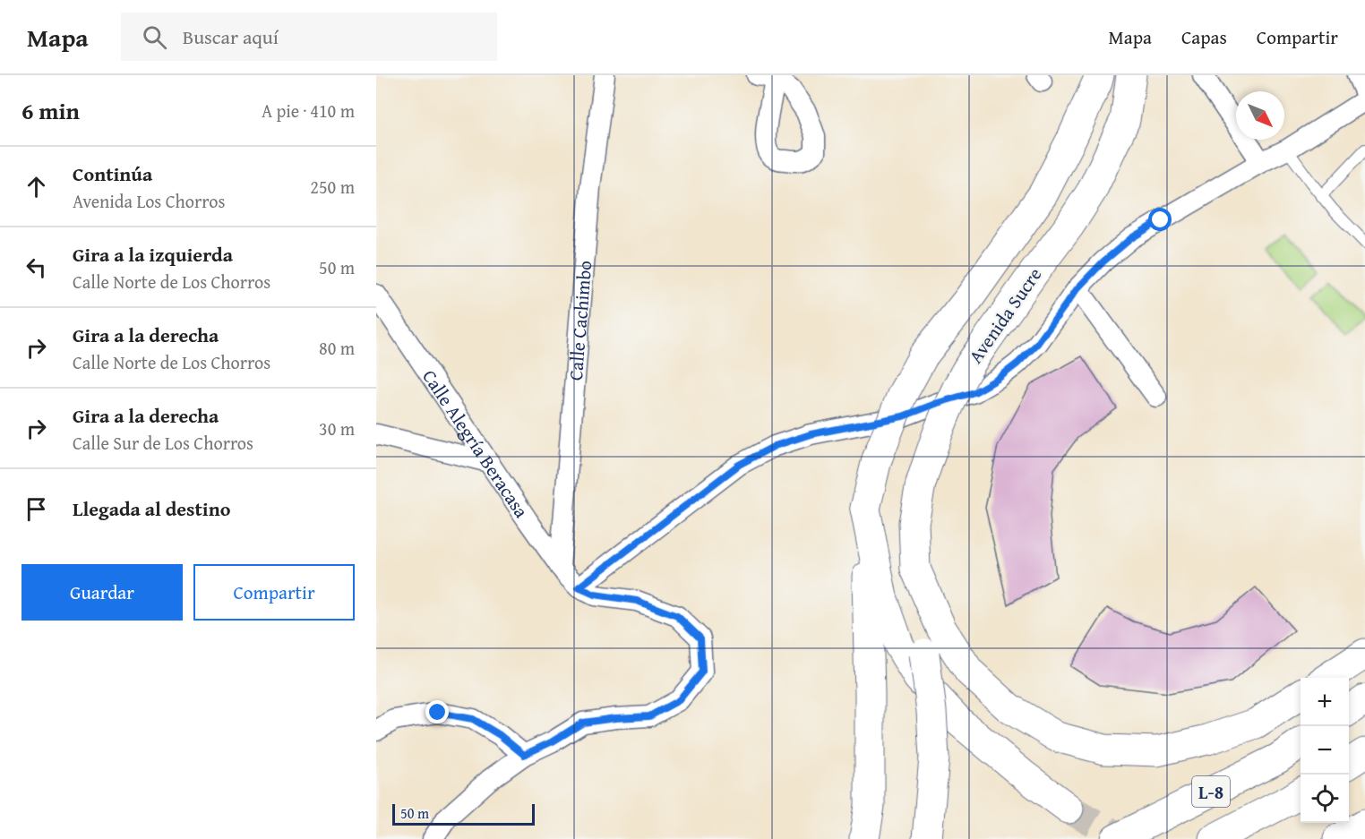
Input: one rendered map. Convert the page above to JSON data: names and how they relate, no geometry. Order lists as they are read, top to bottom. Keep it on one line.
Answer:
{"streets":{"main road":["Avenida Sucre","L-8"],"street":["Calle Cachimbo","Calle Alegría Beracasa"]},"crossings":[["Calle Cachimbo","Calle Alegría Beracasa"]],"scale_bar":"50 m","north":"bottom right","page":{"header":"Mapa","search":"Buscar aquí","nav":["Mapa","Capas","Compartir"],"heading":["6 min","A pie · 410 m"],"list":[["Continúa","Avenida Los Chorros","250 m"],["Gira a la izquierda","Calle Norte de Los Chorros","50 m"],["Gira a la derecha","Calle Norte de Los Chorros","80 m"],["Gira a la derecha","Calle Sur de Los Chorros","30 m"],"Llegada al destino"],"buttons":["Guardar","Compartir"],"map_buttons":["+","−"],"scale":"50 m"}}
